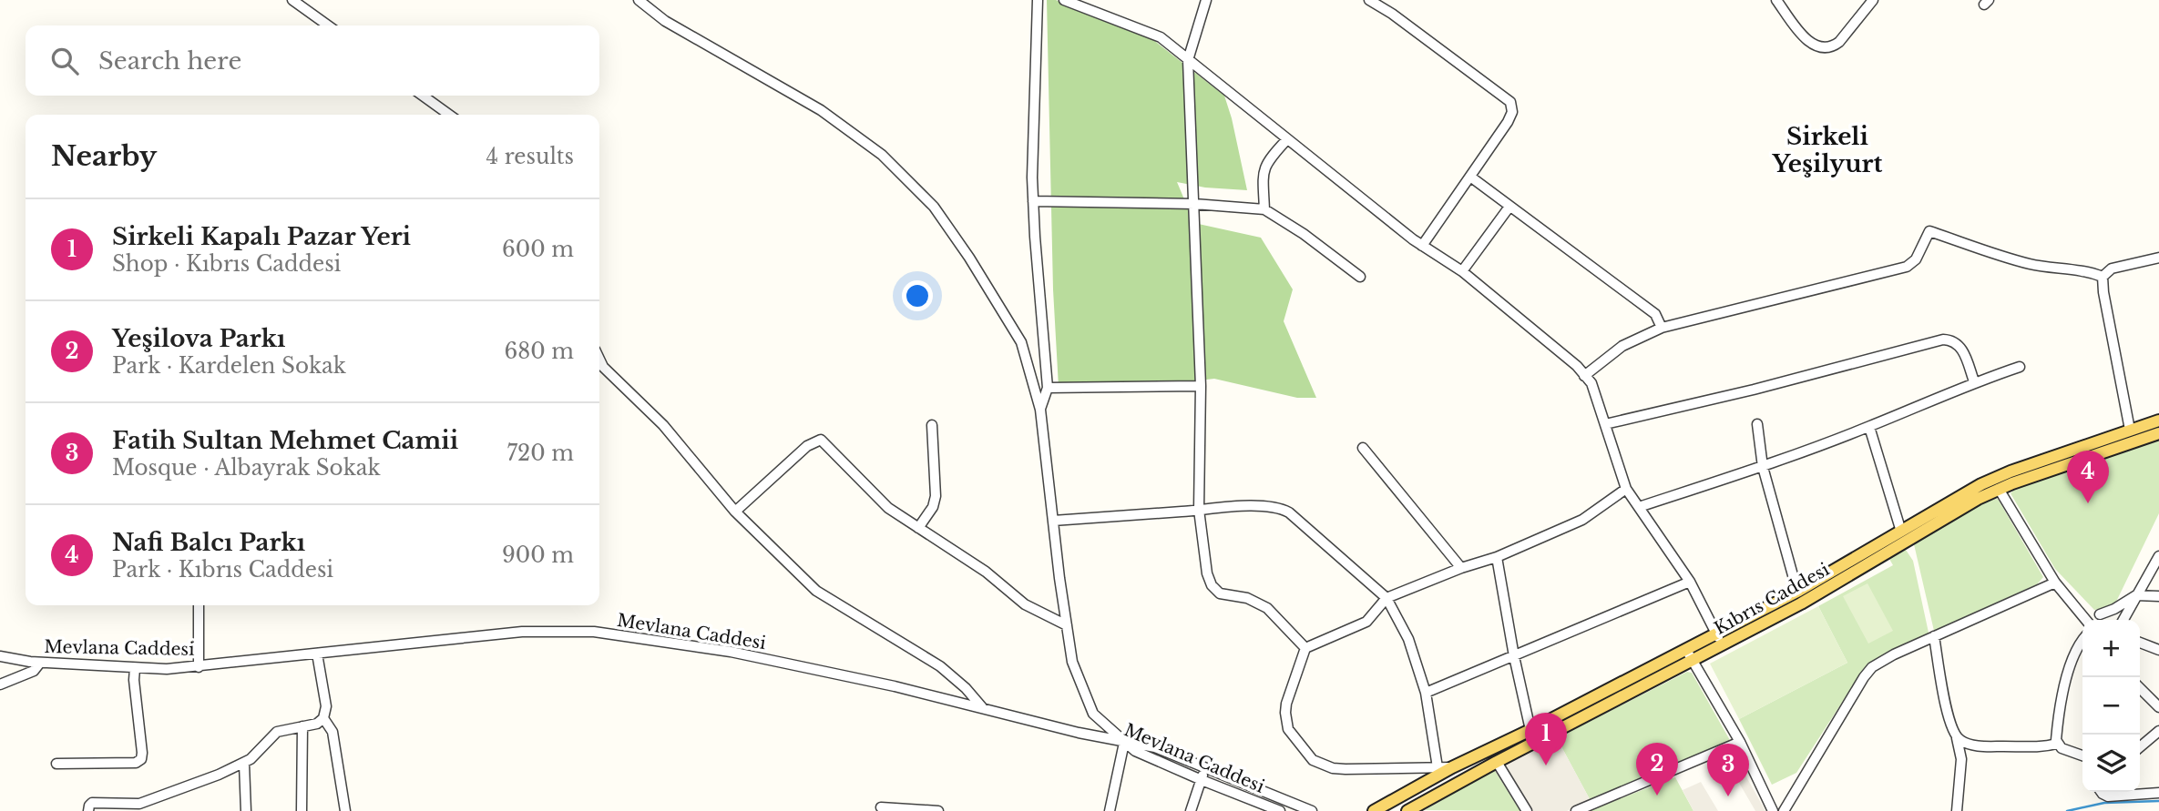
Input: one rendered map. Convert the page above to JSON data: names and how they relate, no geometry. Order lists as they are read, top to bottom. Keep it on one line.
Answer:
{"streets":{"main road":["Kıbrıs Caddesi"],"street":["Mevlana Caddesi"]},"districts":["Sirkeli Yeşilyurt"],"page":{"search":"Search here","heading":["Nearby","4 results"],"list":[{"mark":"1","name":"Sirkeli Kapalı Pazar Yeri","note":"Shop · Kıbrıs Caddesi","value":"600 m"},{"mark":"2","name":"Yeşilova Parkı","note":"Park · Kardelen Sokak","value":"680 m"},{"mark":"3","name":"Fatih Sultan Mehmet Camii","note":"Mosque · Albayrak Sokak","value":"720 m"},{"mark":"4","name":"Nafi Balcı Parkı","note":"Park · Kıbrıs Caddesi","value":"900 m"}],"pins":["4","1","2","3"],"map_buttons":["+","−"]}}
